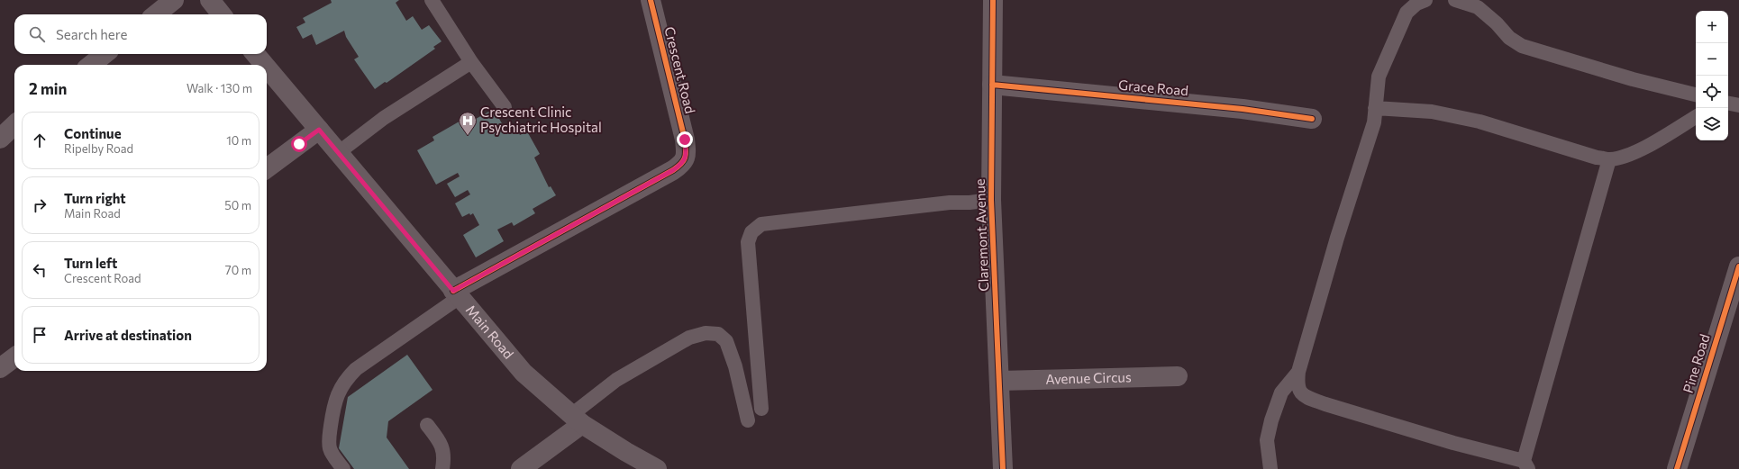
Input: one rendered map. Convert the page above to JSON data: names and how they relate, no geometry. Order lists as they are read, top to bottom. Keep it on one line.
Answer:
{"streets":{"street":["Crescent Road","Grace Road","Claremont Avenue","Main Road","Pine Road","Avenue Circus"]},"crossings":[["Crescent Road","Main Road"],["Grace Road","Claremont Avenue"],["Claremont Avenue","Avenue Circus"]],"places":{"hospital":["Crescent Clinic Psychiatric Hospital"]},"page":{"map_buttons":["+","−"],"search":"Search here","heading":["2 min","Walk · 130 m"],"list":[["Continue","Ripelby Road","10 m"],["Turn right","Main Road","50 m"],["Turn left","Crescent Road","70 m"],"Arrive at destination"]}}
